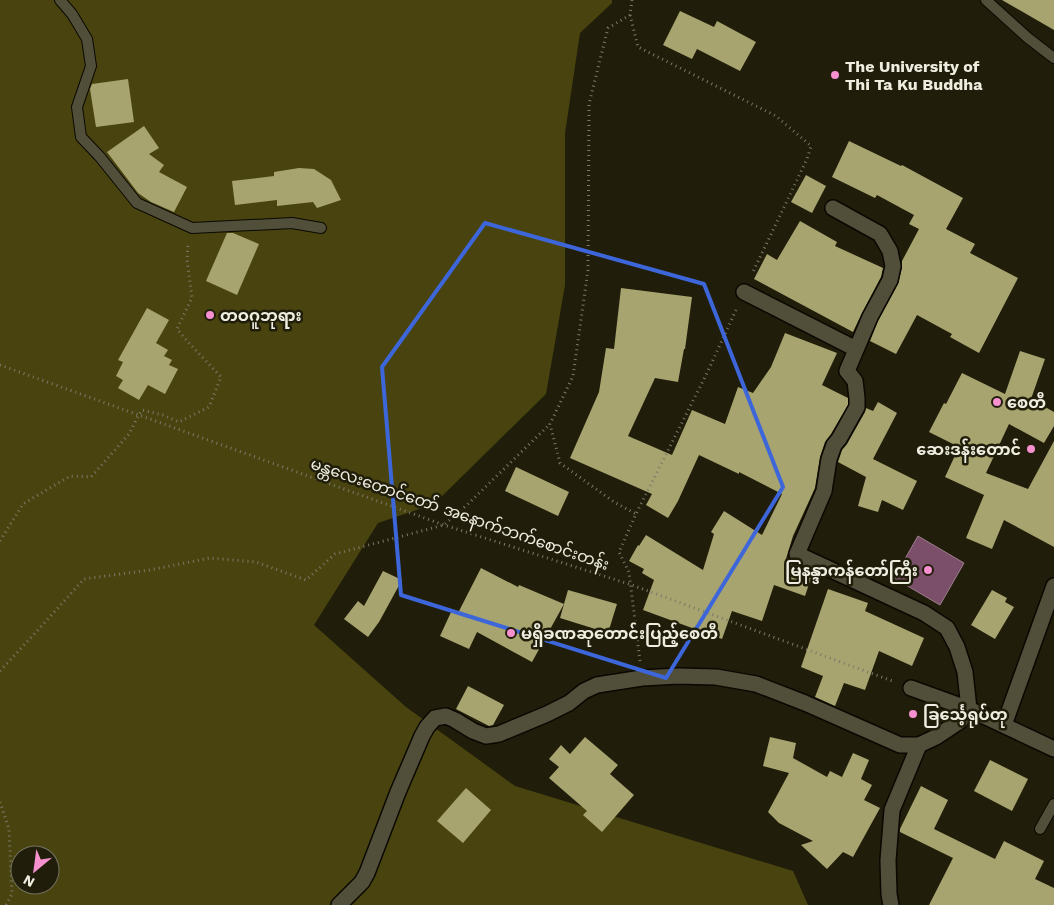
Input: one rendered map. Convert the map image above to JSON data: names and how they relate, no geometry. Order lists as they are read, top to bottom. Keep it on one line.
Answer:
{"streets":{"path":["မန္တလေးတောင်တော် အနောက်ဘက်စောင်းတန်း"]},"places":["The University of Thi Ta Ku Buddha","တဝဂူဘုရား","စေတီ","ဆေးဒန်းတောင်","မြနန္ဒာကန်တော်ကြီး","မရှိခဏဆုတောင်းပြည့်စေတီ","ခြင်္သေ့ရုပ်တု"],"north":"bottom left"}
